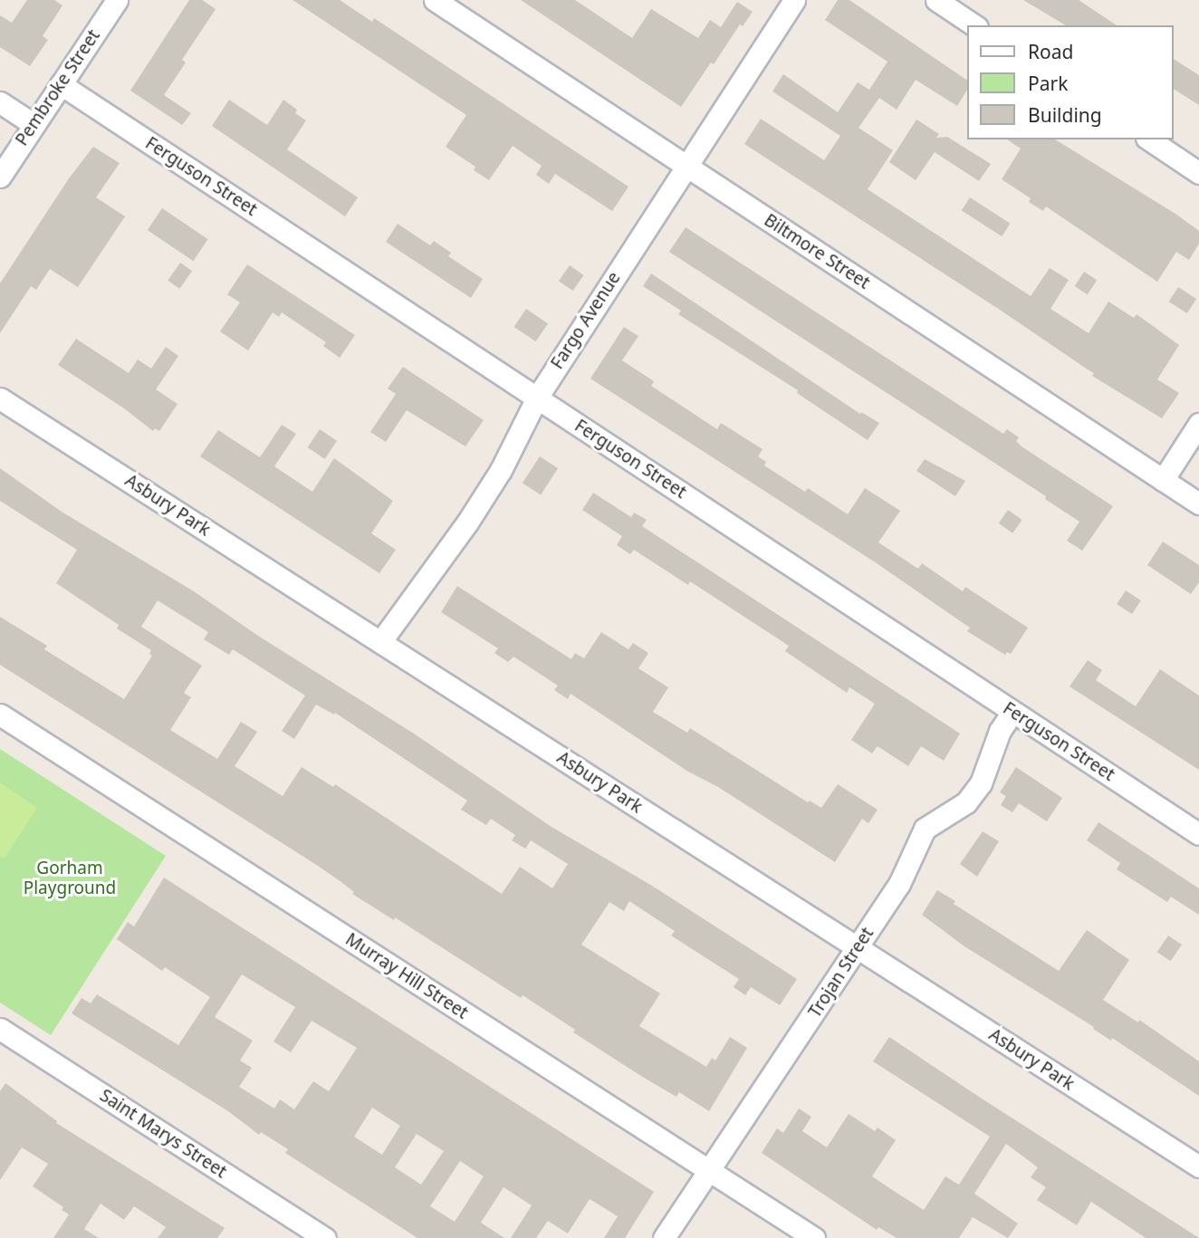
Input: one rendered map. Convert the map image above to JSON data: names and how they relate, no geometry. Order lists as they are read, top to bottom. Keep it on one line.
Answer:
{"streets":{"street":["Pembroke Street","Ferguson Street","Biltmore Street","Fargo Avenue","Asbury Park","Trojan Street","Murray Hill Street","Saint Marys Street"]},"crossings":[["Pembroke Street","Ferguson Street"],["Ferguson Street","Fargo Avenue"],["Ferguson Street","Trojan Street"],["Biltmore Street","Fargo Avenue"],["Fargo Avenue","Asbury Park"],["Asbury Park","Trojan Street"],["Trojan Street","Murray Hill Street"]],"parks":["Gorham Playground"],"legend":["Road","Park","Building"]}
